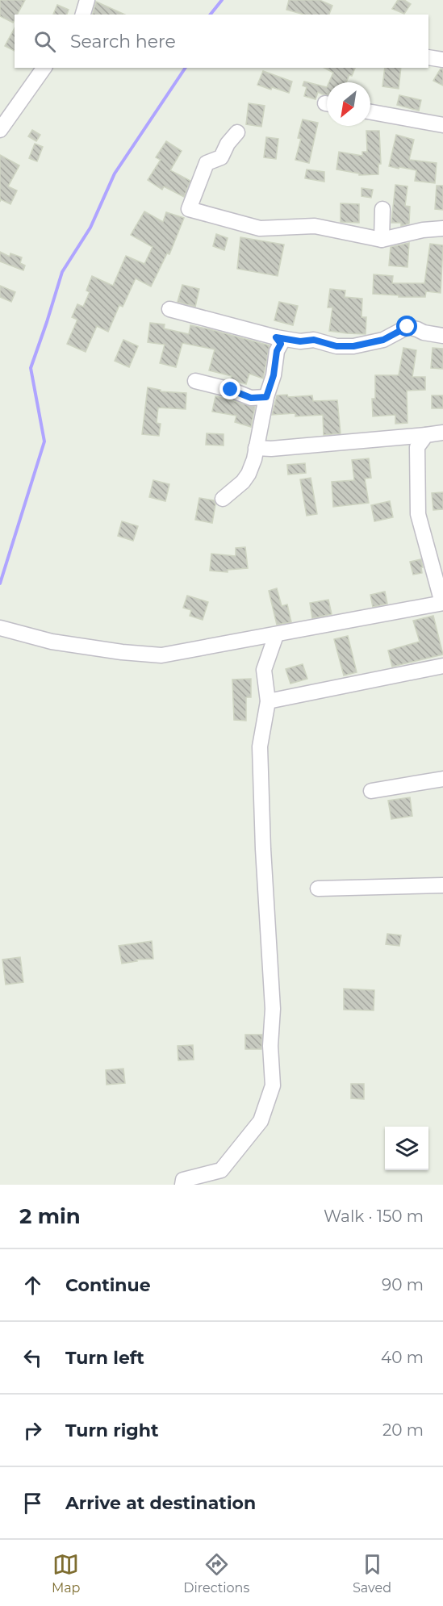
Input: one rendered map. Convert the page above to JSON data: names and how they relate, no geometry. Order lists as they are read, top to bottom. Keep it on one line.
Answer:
{"north":"bottom left","page":{"search":"Search here","heading":["2 min","Walk · 150 m"],"list":[["Continue","90 m"],["Turn left","40 m"],["Turn right","20 m"],"Arrive at destination"],"nav":["Map","Directions","Saved"]}}
